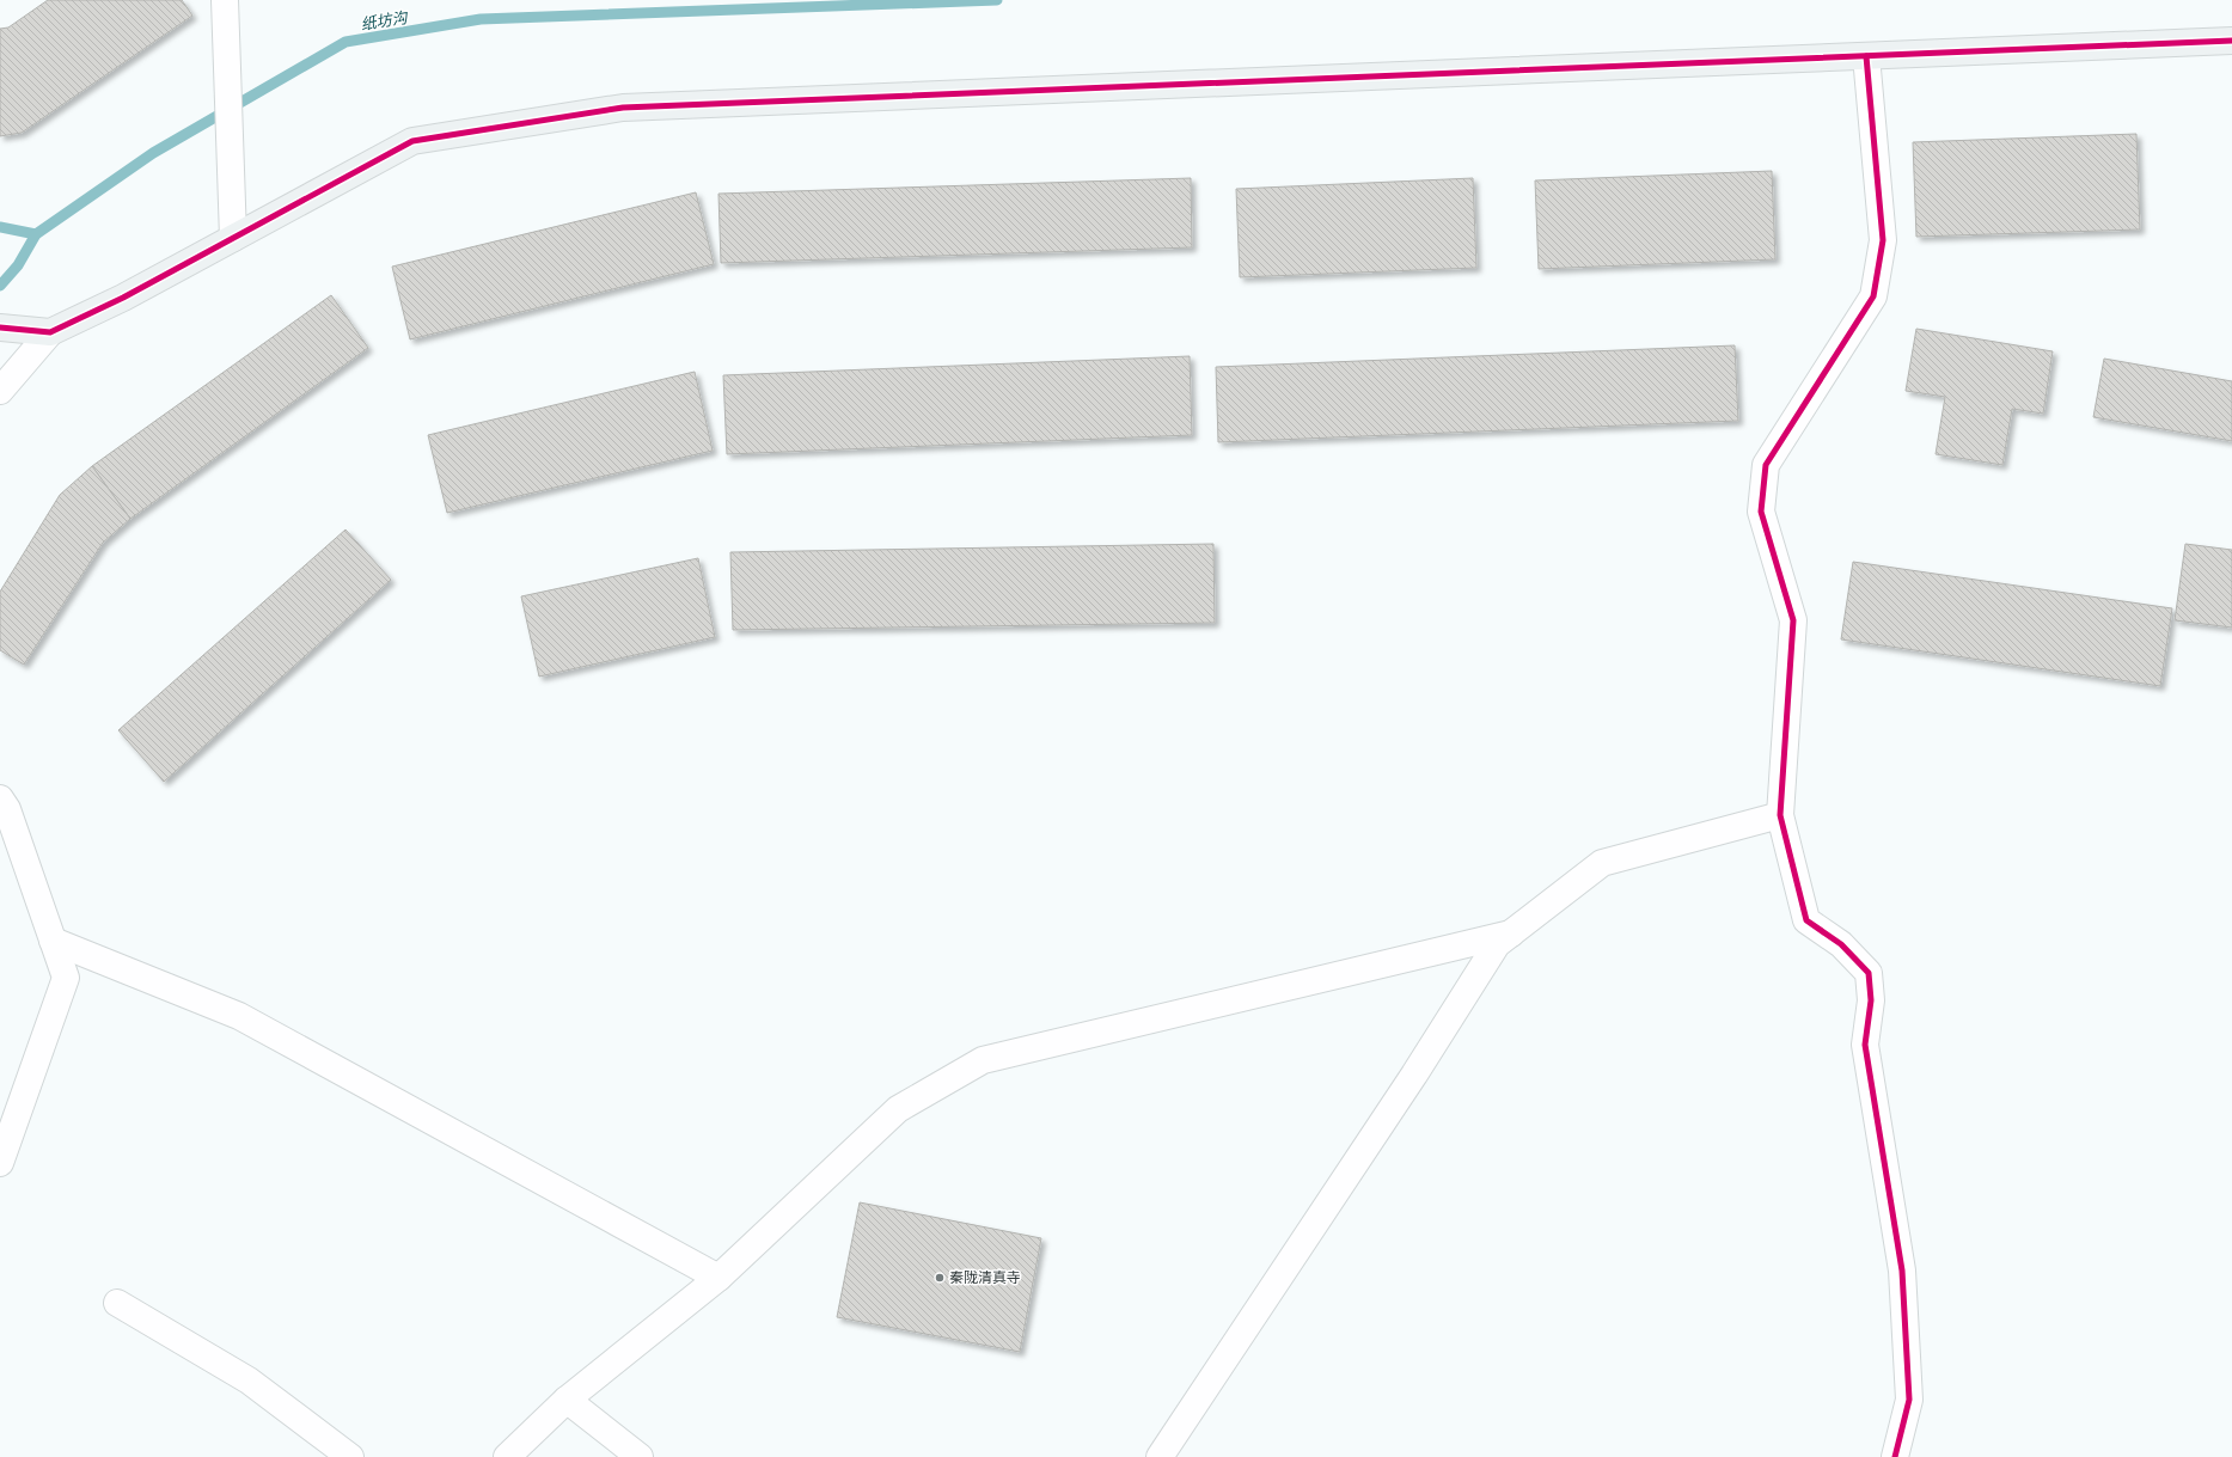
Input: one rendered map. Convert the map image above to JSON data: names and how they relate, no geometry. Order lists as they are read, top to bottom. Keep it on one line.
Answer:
{"water":["纸坊沟"],"places":["秦陇清真寺"]}
